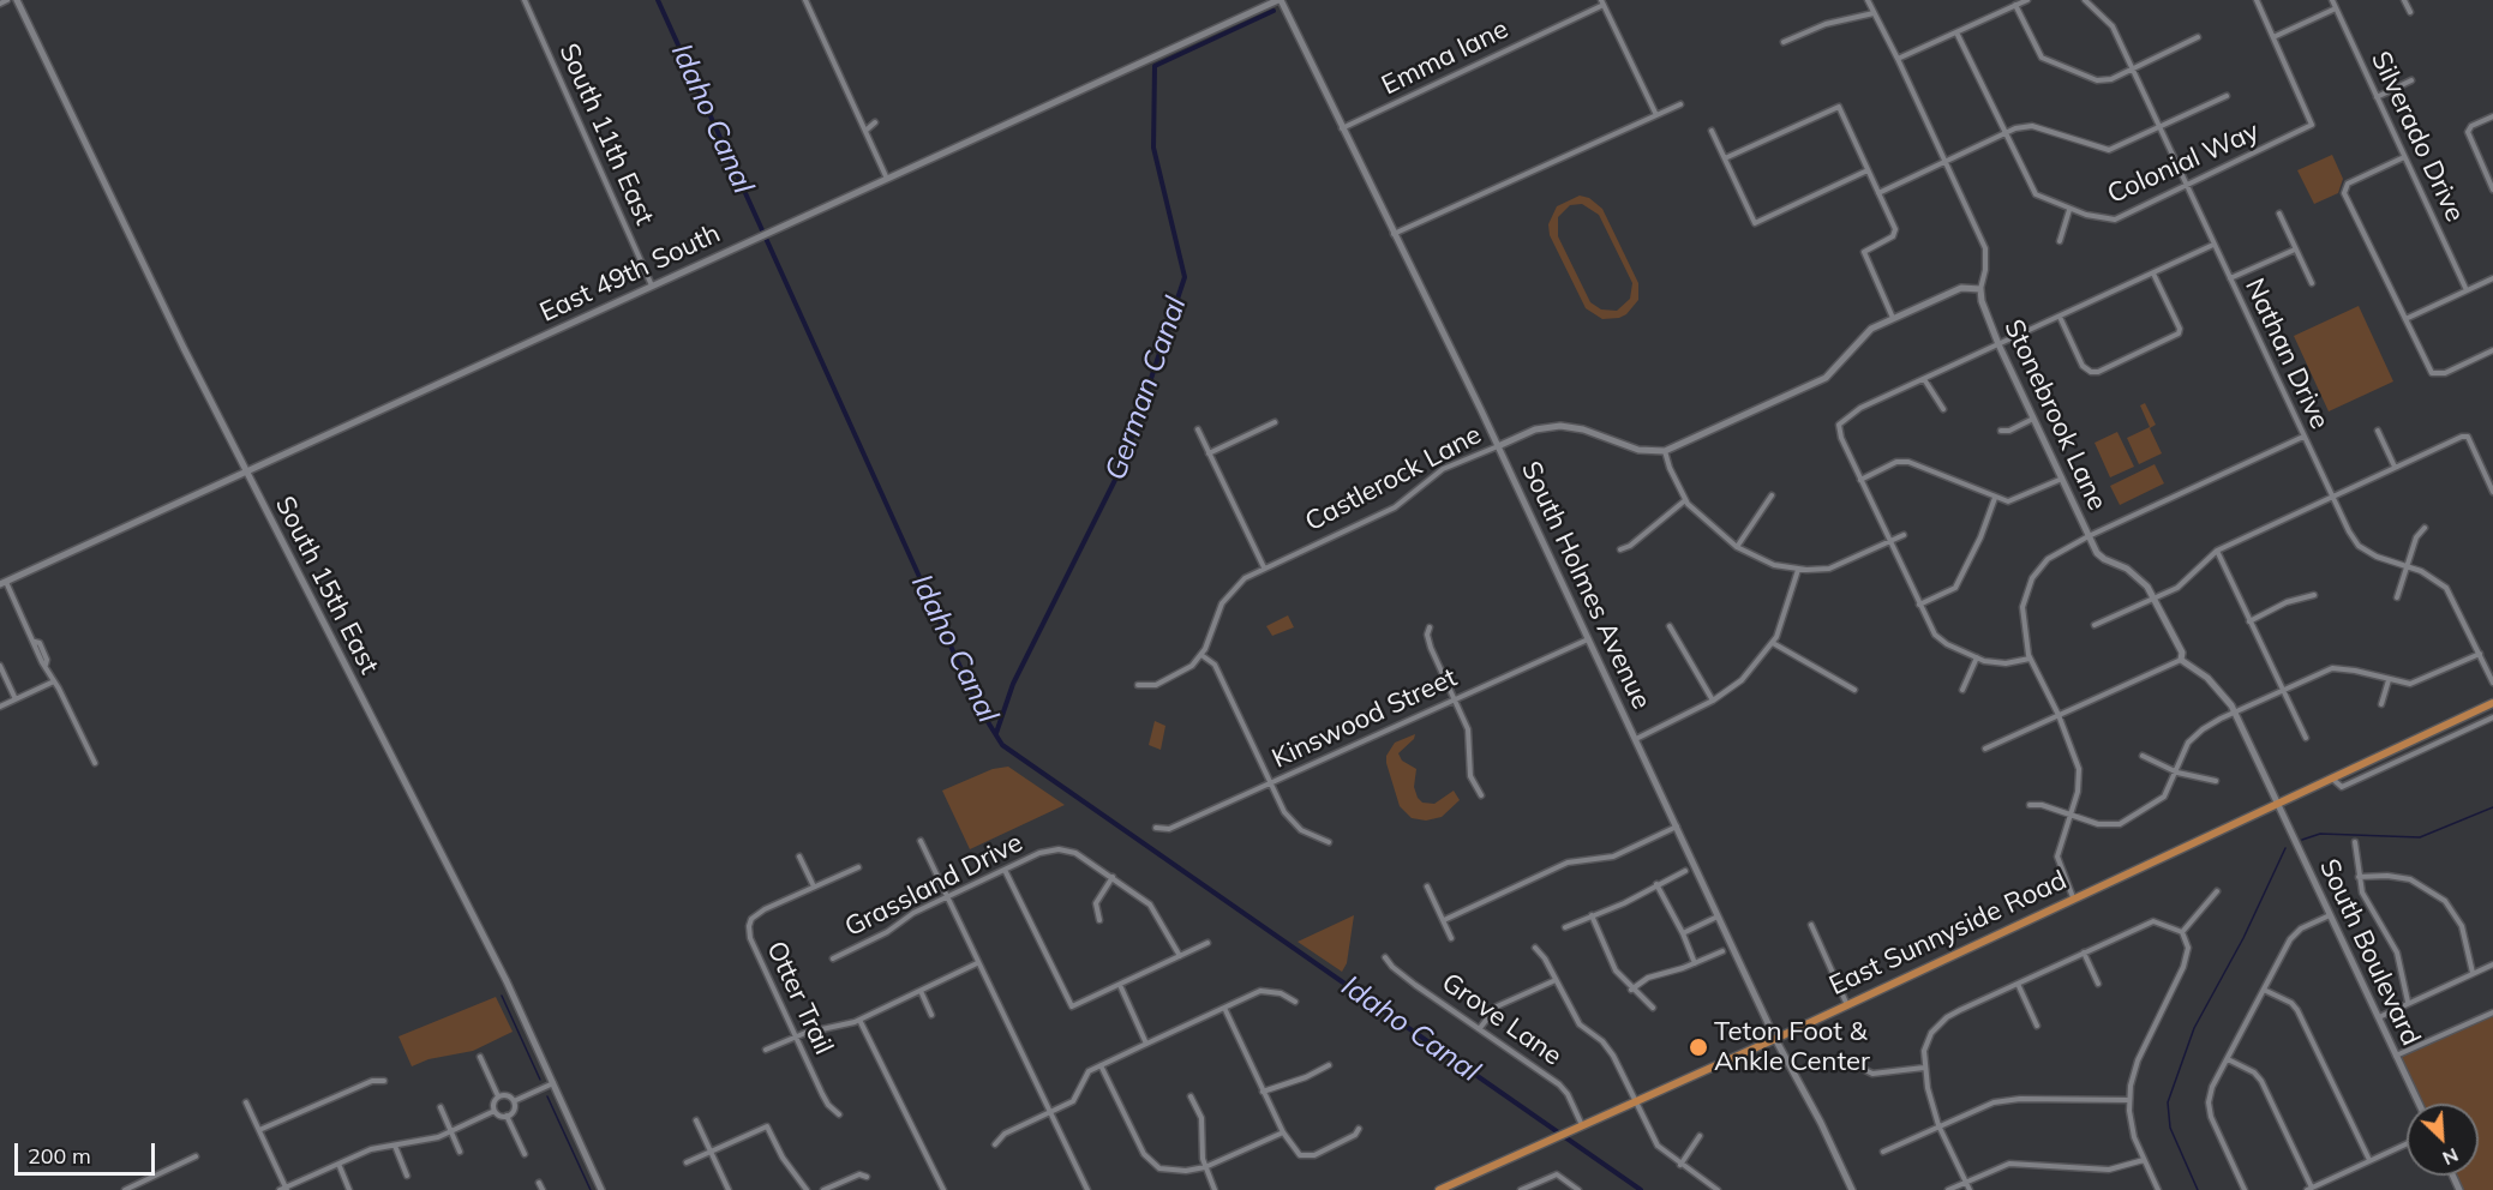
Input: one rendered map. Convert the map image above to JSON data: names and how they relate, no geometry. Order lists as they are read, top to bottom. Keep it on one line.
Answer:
{"streets":{"main road":["East Sunnyside Road"],"street":["Emma lane","South 11th East","Silverado Drive","Colonial Way","East 49th South","Nathan Drive","Stonebrook Lane","Castlerock Lane","South 15th East","South Holmes Avenue","Kinswood Street","Grassland Drive","South Boulevard","Otter Trail","Grove Lane"]},"crossings":[["Emma lane","South Holmes Avenue"],["South 11th East","East 49th South"],["Colonial Way","Nathan Drive"],["East 49th South","South 15th East"],["East 49th South","South Holmes Avenue"],["Castlerock Lane","South Holmes Avenue"],["South Holmes Avenue","Kinswood Street"],["South Holmes Avenue","East Sunnyside Road"],["East Sunnyside Road","South Boulevard"],["East Sunnyside Road","Grove Lane"]],"water":["Idaho Canal","German Canal"],"places":["Teton Foot & Ankle Center"],"scale_bar":"200 m","north":"bottom right"}
